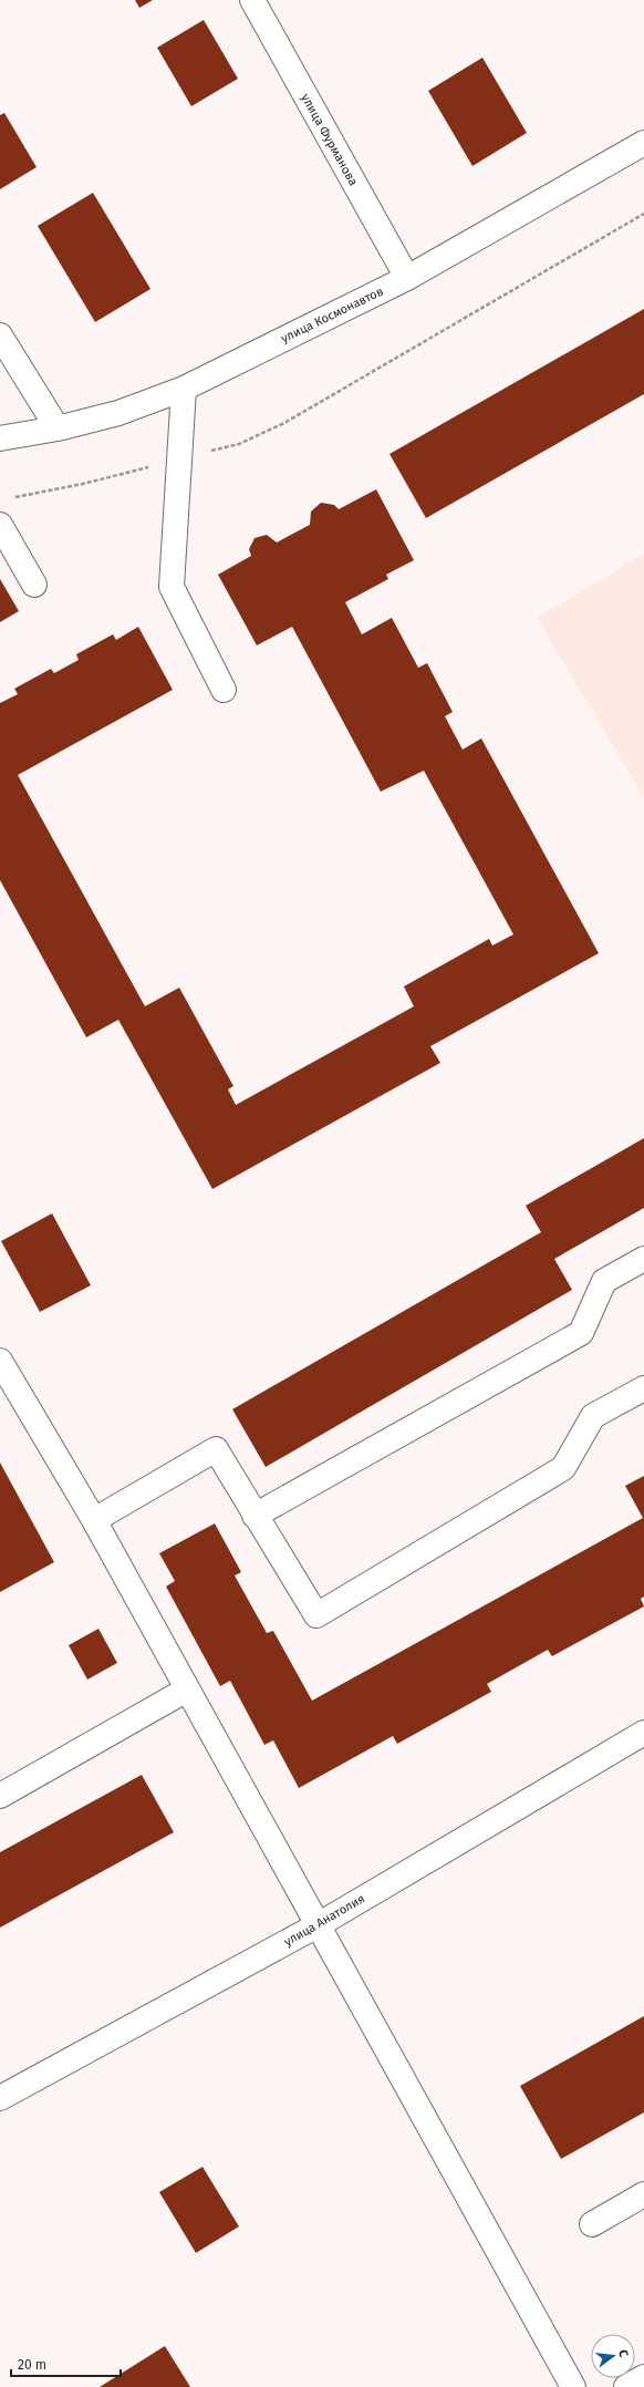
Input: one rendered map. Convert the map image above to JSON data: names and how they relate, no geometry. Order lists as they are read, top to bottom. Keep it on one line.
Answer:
{"streets":{"street":["улица Фурманова","улица Космонавтов","улица Анатолия"]},"crossings":[["улица Фурманова","улица Космонавтов"]],"scale_bar":"20 m","north":"right"}
